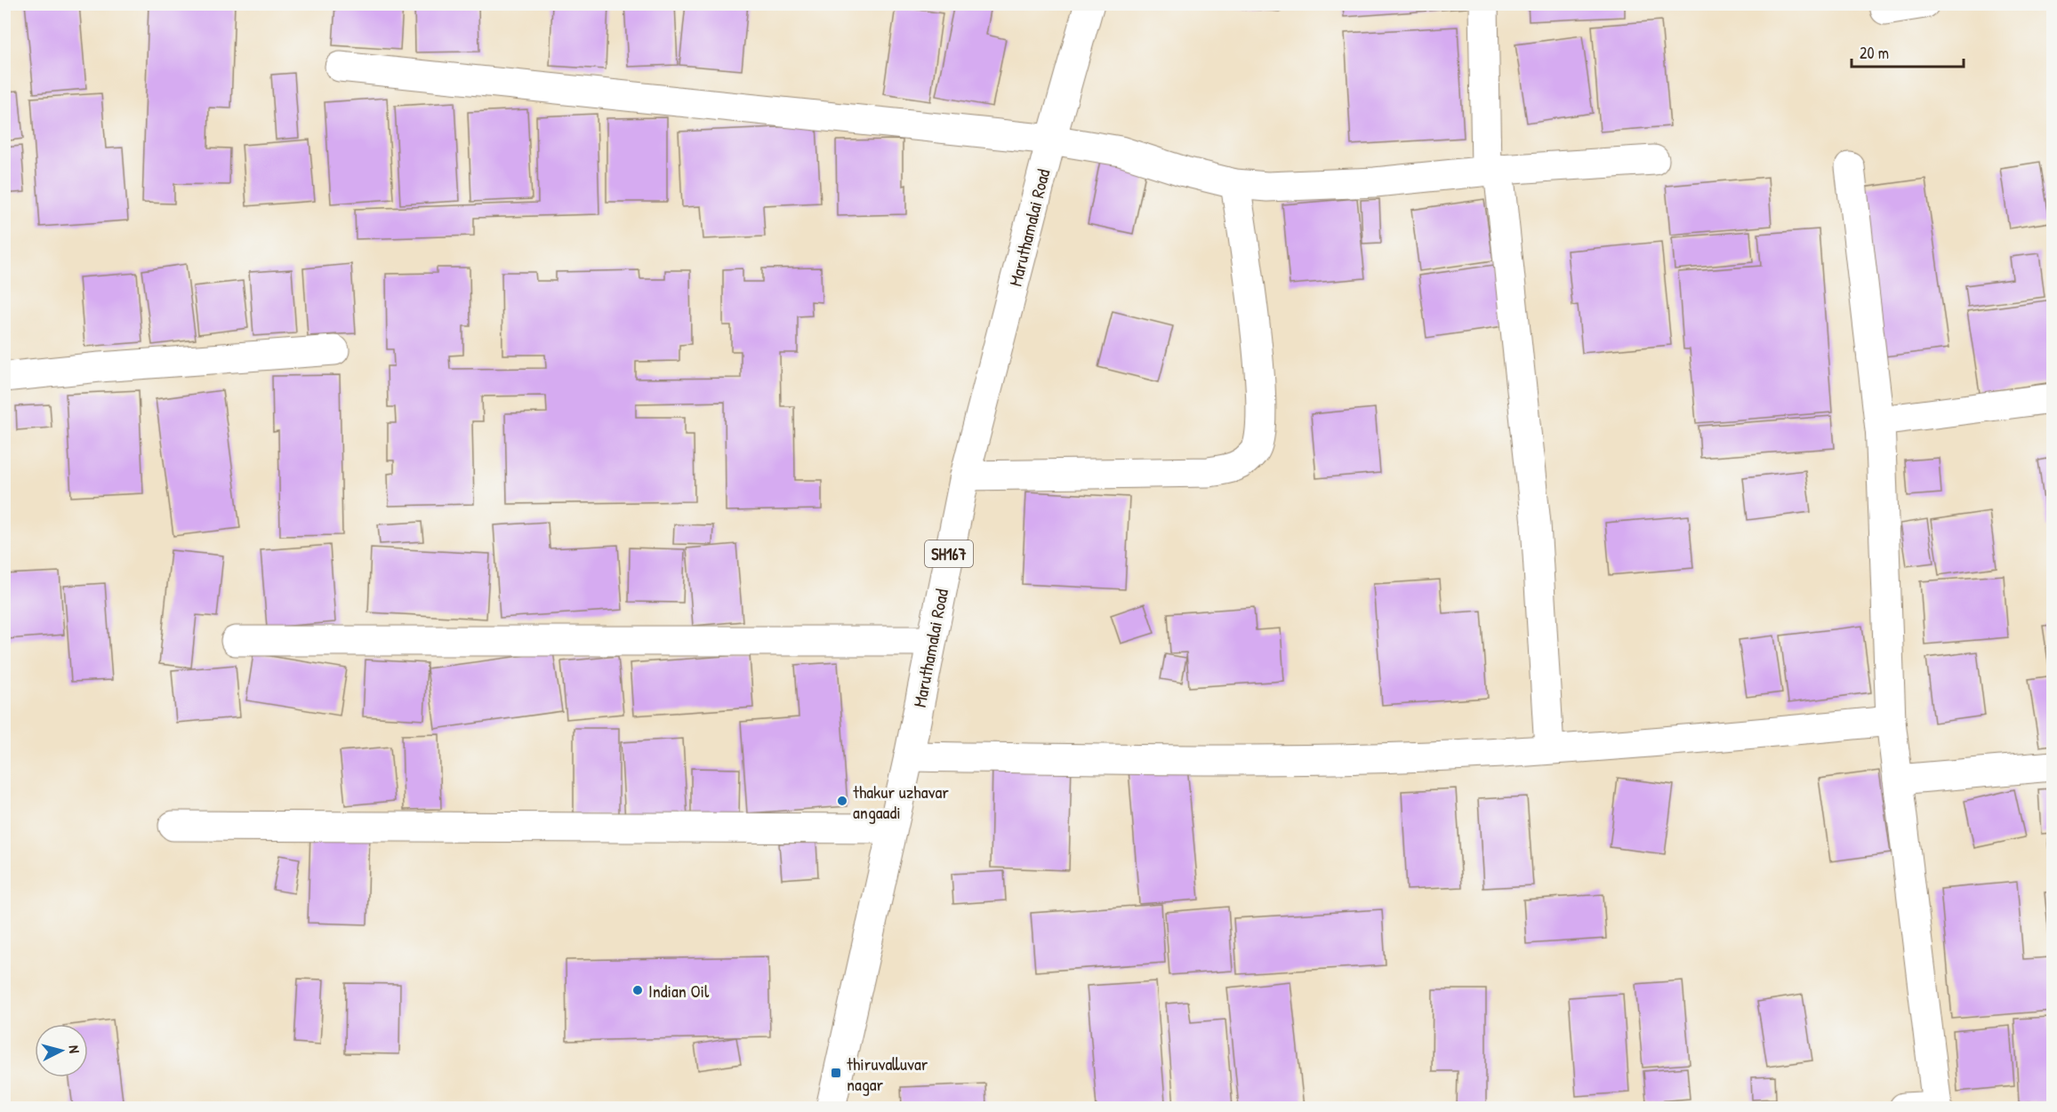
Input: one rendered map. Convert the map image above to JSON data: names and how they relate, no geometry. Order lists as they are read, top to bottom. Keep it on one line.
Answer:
{"streets":{"street":["Maruthamalai Road","SH167"]},"places":{"other":["thakur uzhavar angaadi","Indian Oil"],"transit":["thiruvalluvar nagar"]},"scale_bar":"20 m","north":"right"}
